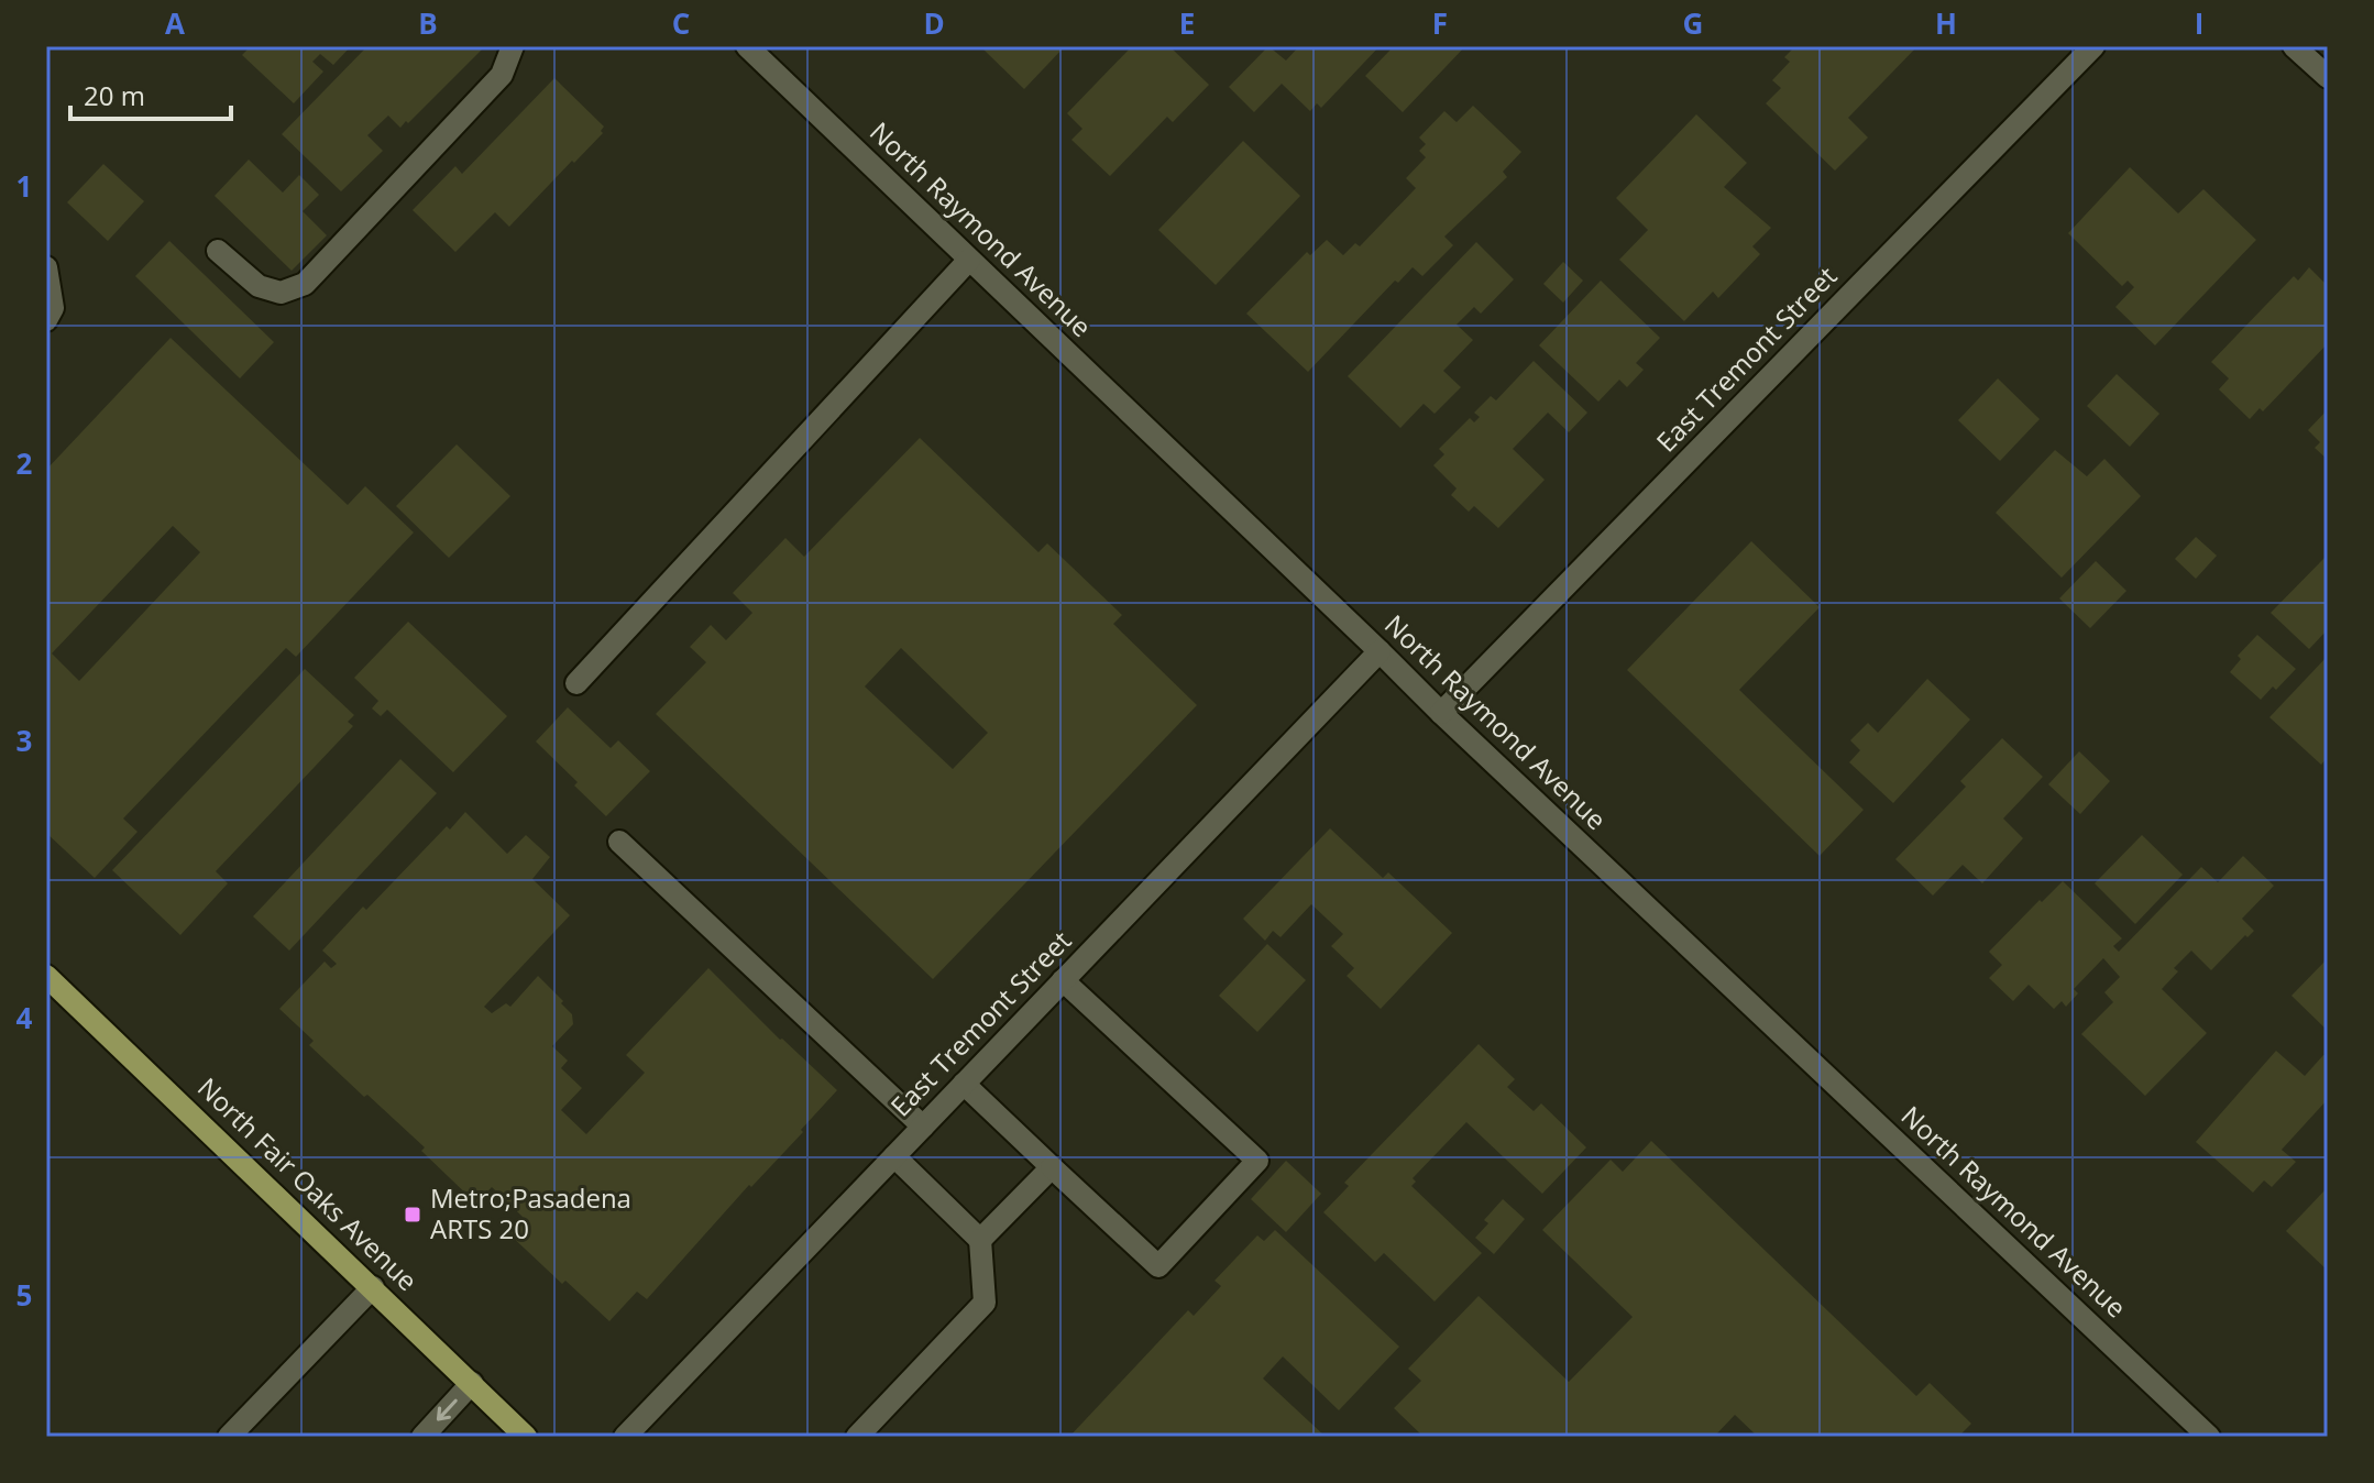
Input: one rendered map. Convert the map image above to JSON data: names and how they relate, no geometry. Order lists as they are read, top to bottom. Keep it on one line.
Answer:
{"streets":{"main road":["North Fair Oaks Avenue"],"street":["North Raymond Avenue","East Tremont Street"]},"crossings":[["North Raymond Avenue","East Tremont Street"]],"places":{"transit":["Metro;Pasadena ARTS 20"]},"scale_bar":"20 m","grid":{"columns":["A","B","C","D","E","F","G","H","I"],"rows":["1","2","3","4","5"]}}
